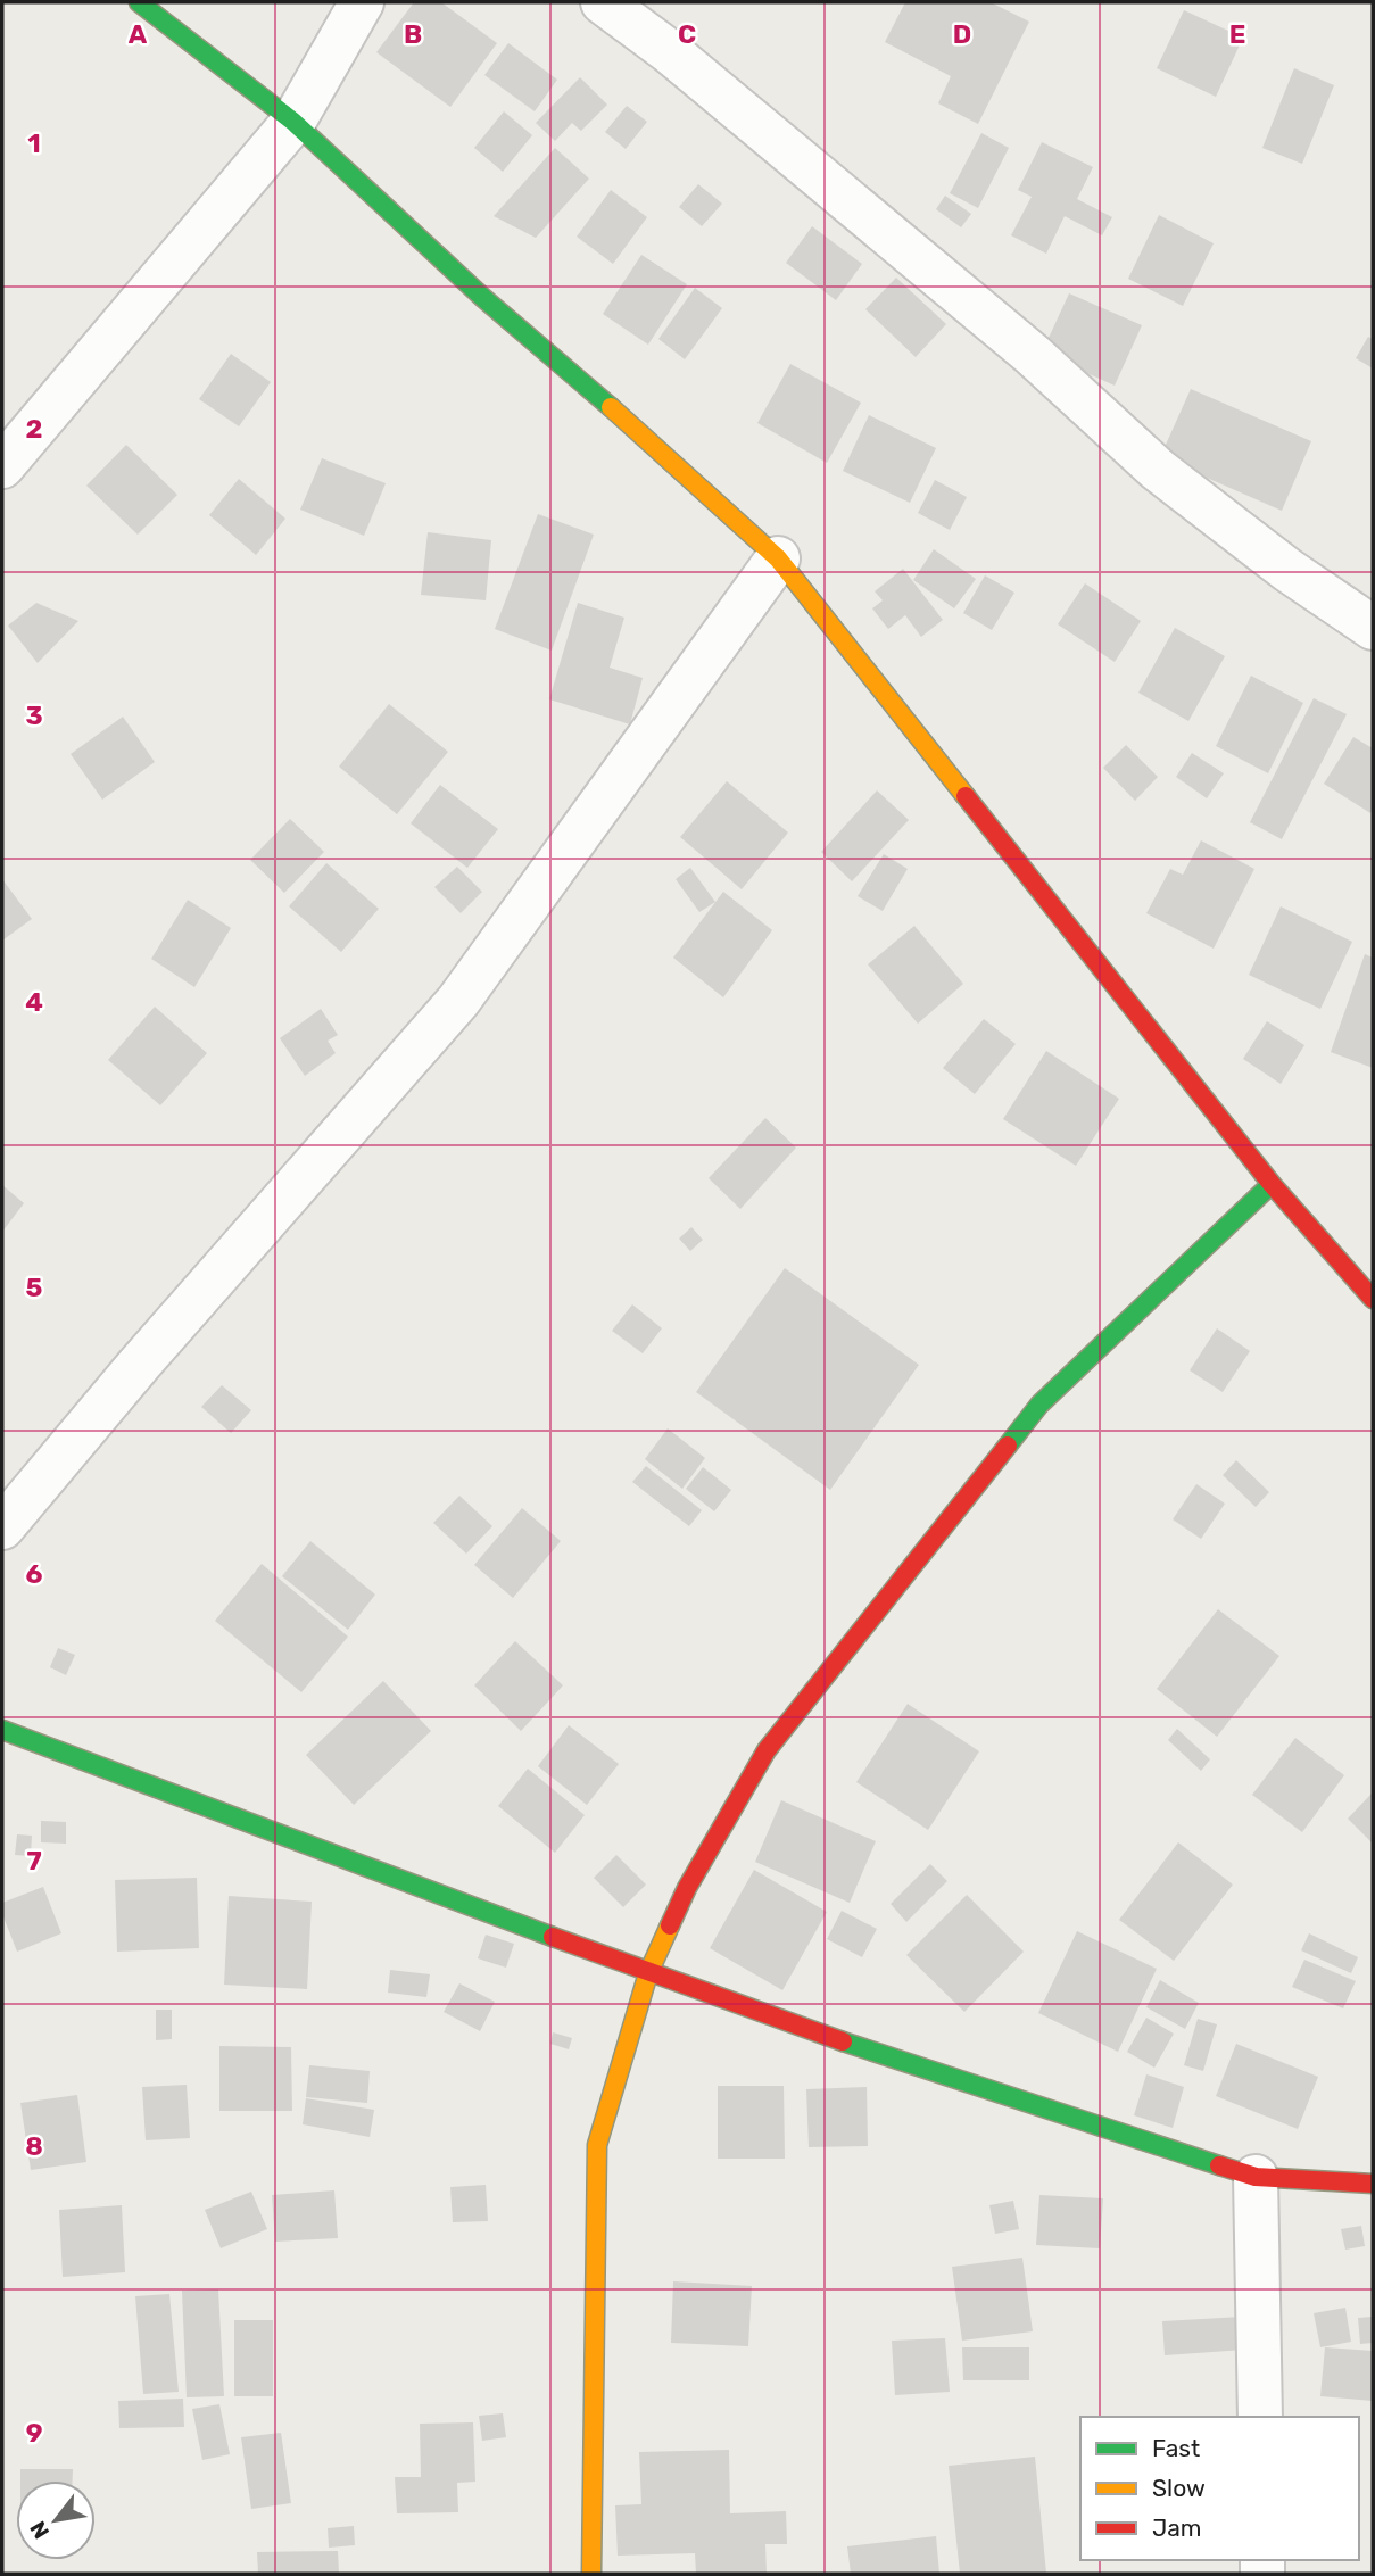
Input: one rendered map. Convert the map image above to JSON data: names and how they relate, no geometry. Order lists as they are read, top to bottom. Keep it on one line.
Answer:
{"legend":["Fast","Slow","Jam"],"north":"bottom left","grid":{"columns":["A","B","C","D","E"],"rows":["1","2","3","4","5","6","7","8","9"]}}
